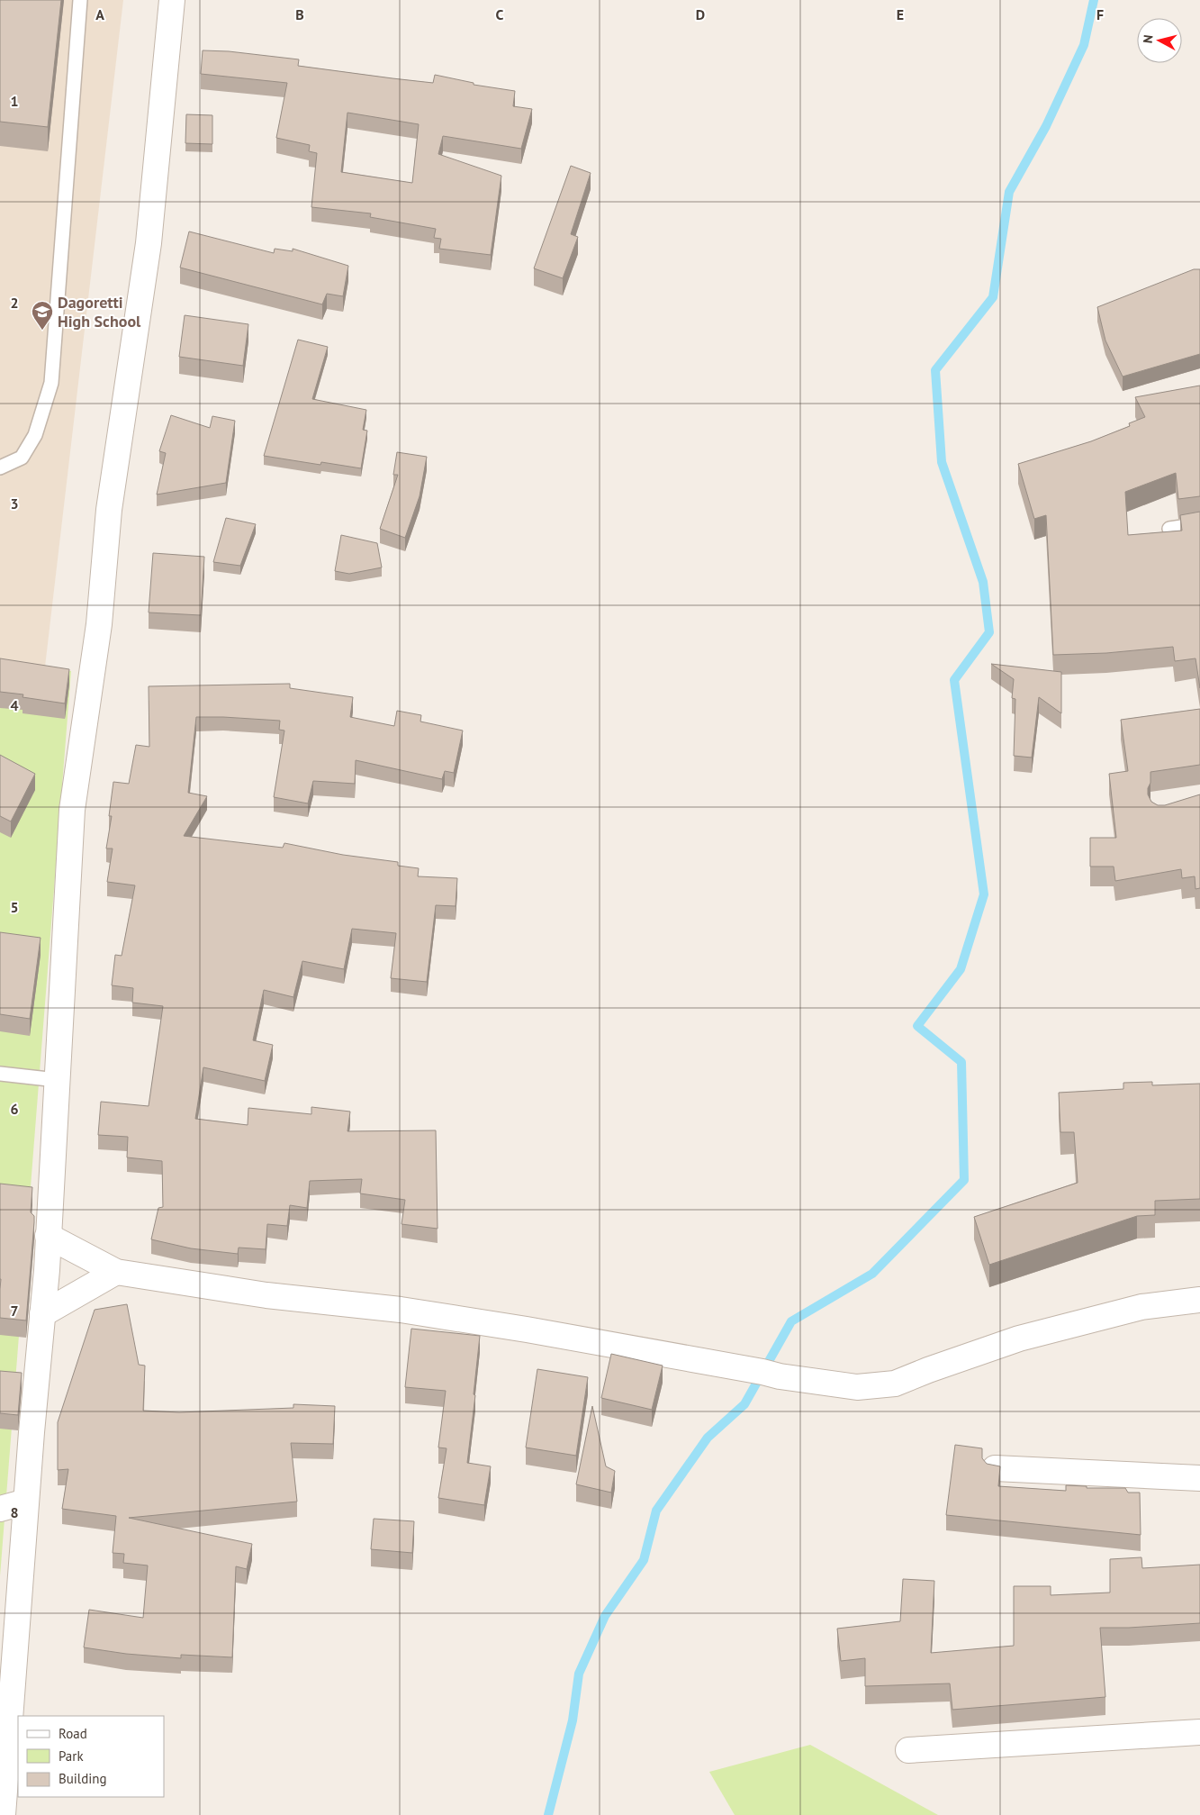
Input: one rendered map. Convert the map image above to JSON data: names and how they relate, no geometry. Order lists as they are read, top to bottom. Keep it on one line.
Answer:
{"places":{"school or university":["Dagoretti High School"]},"legend":["Road","Park","Building"],"north":"left","grid":{"columns":["A","B","C","D","E","F"],"rows":["1","2","3","4","5","6","7","8"]}}
